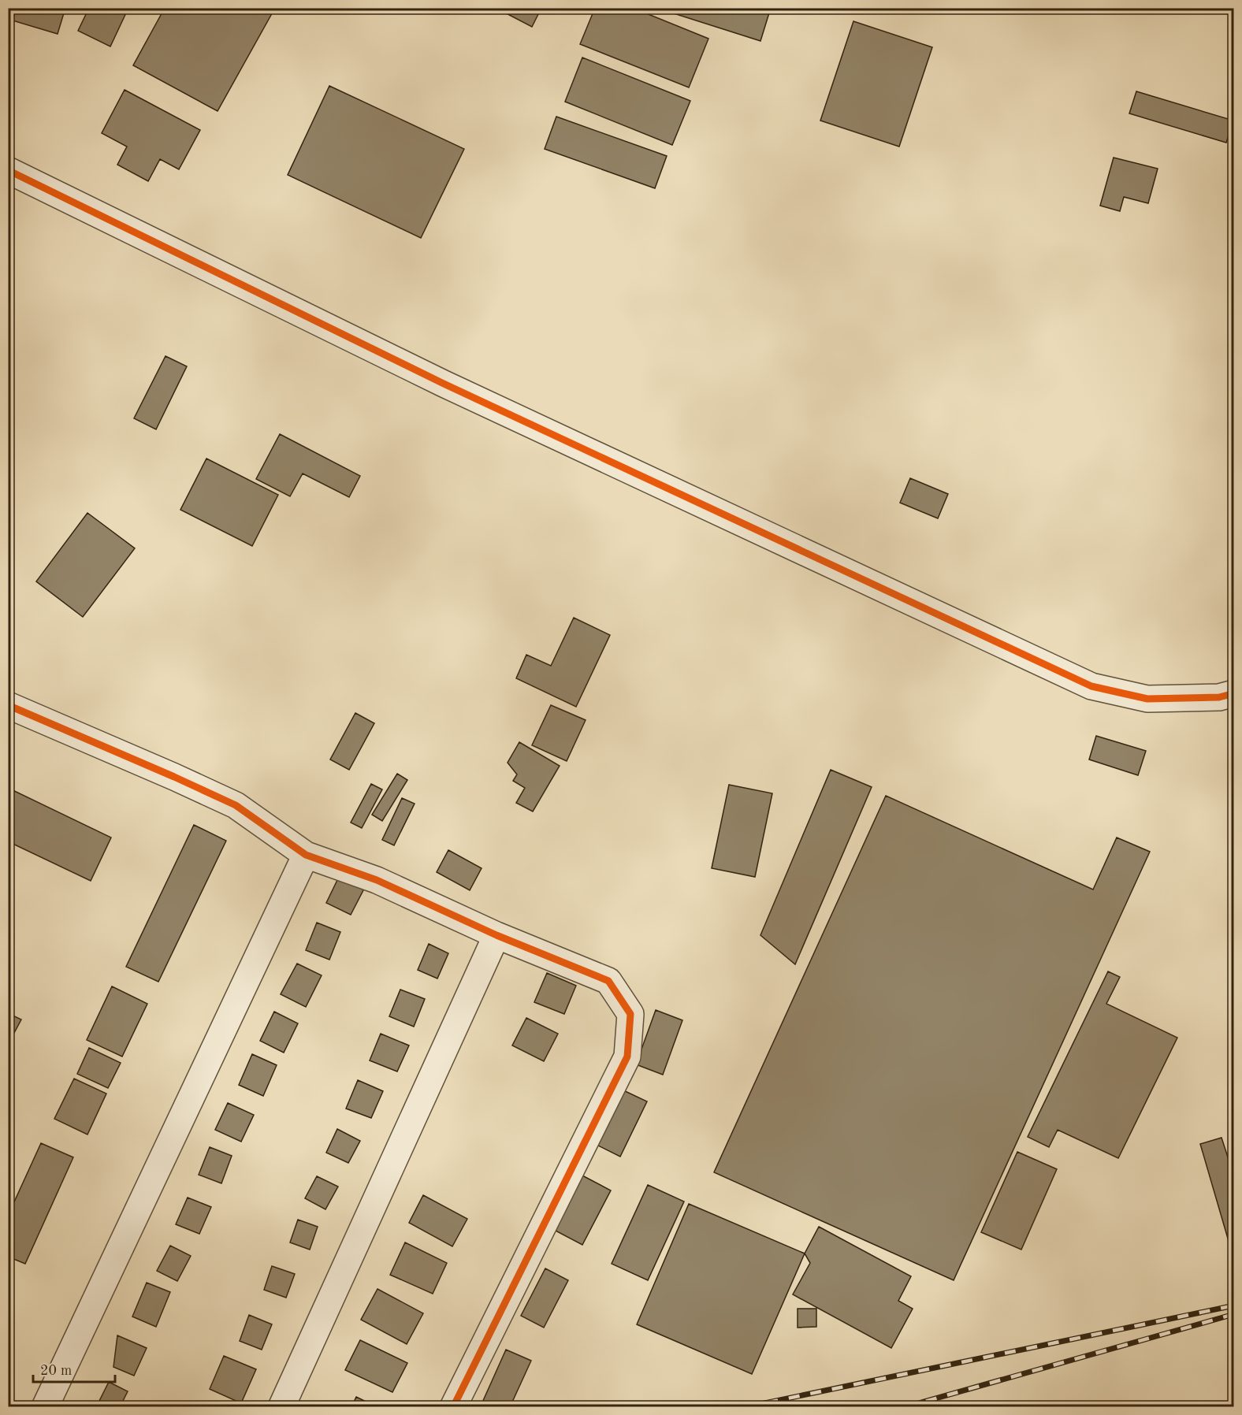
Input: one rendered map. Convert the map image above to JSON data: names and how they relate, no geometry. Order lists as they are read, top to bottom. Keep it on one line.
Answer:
{"scale_bar":"20 m"}
